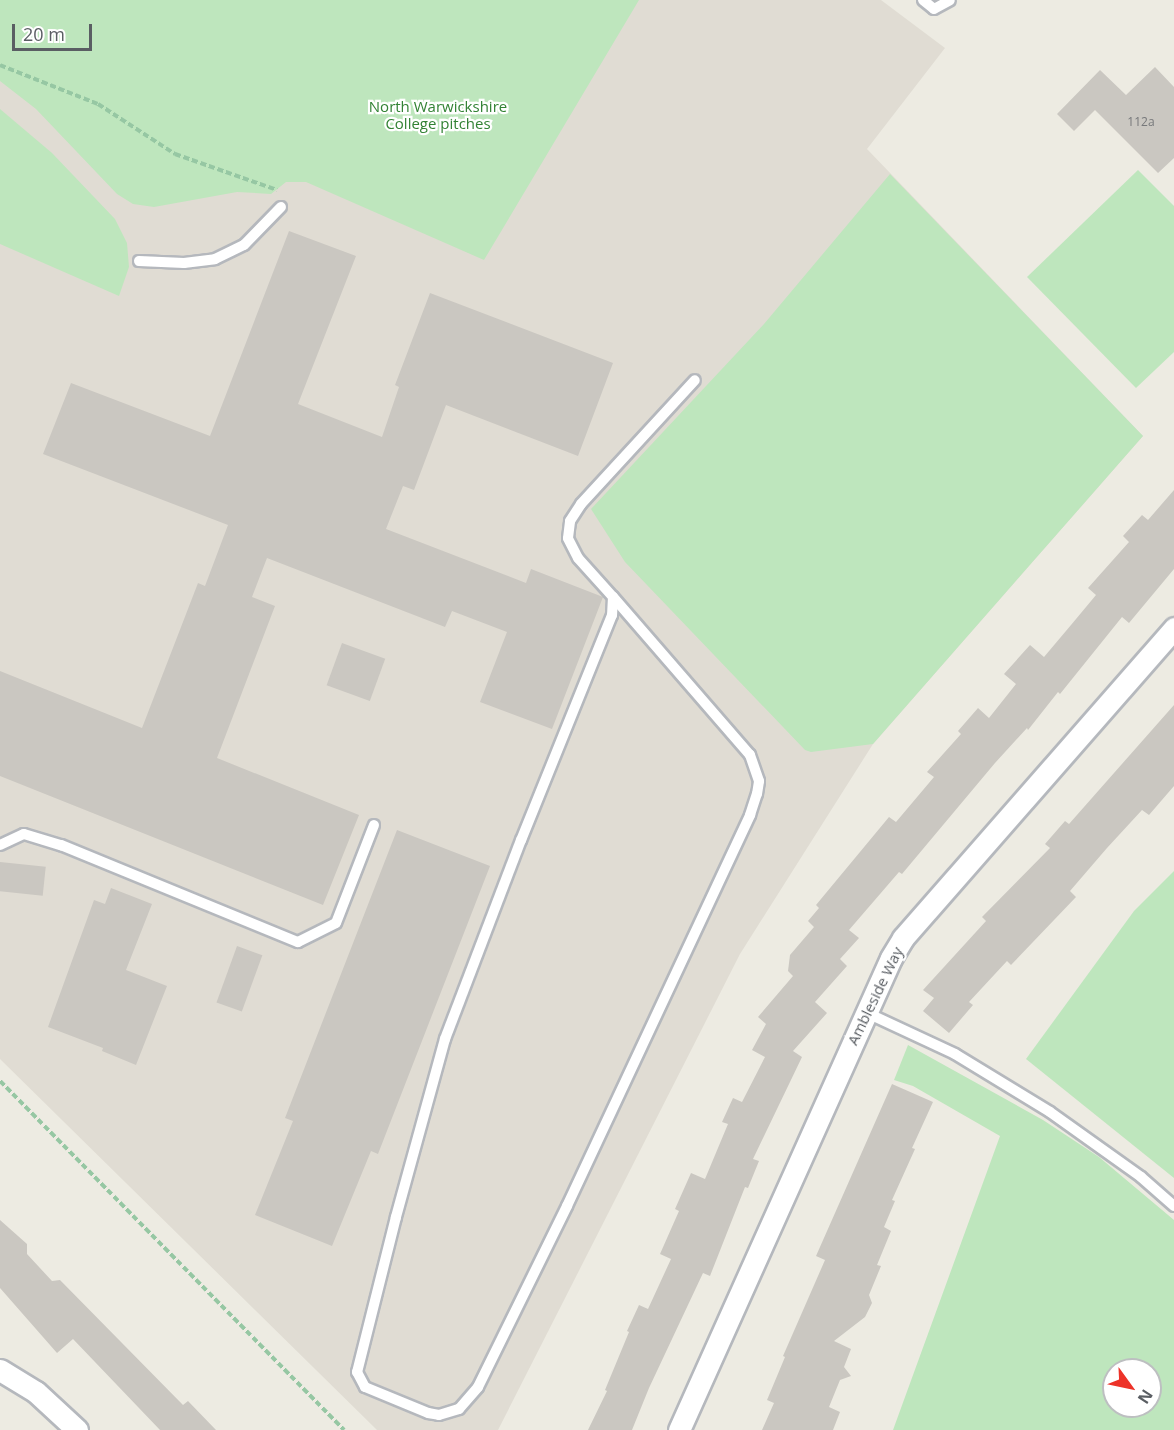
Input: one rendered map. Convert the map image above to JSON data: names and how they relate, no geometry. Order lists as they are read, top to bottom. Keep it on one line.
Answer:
{"streets":{"street":["Ambleside Way"]},"parks":["North Warwickshire College pitches"],"house_numbers":["112a"],"scale_bar":"20 m","north":"bottom right"}
